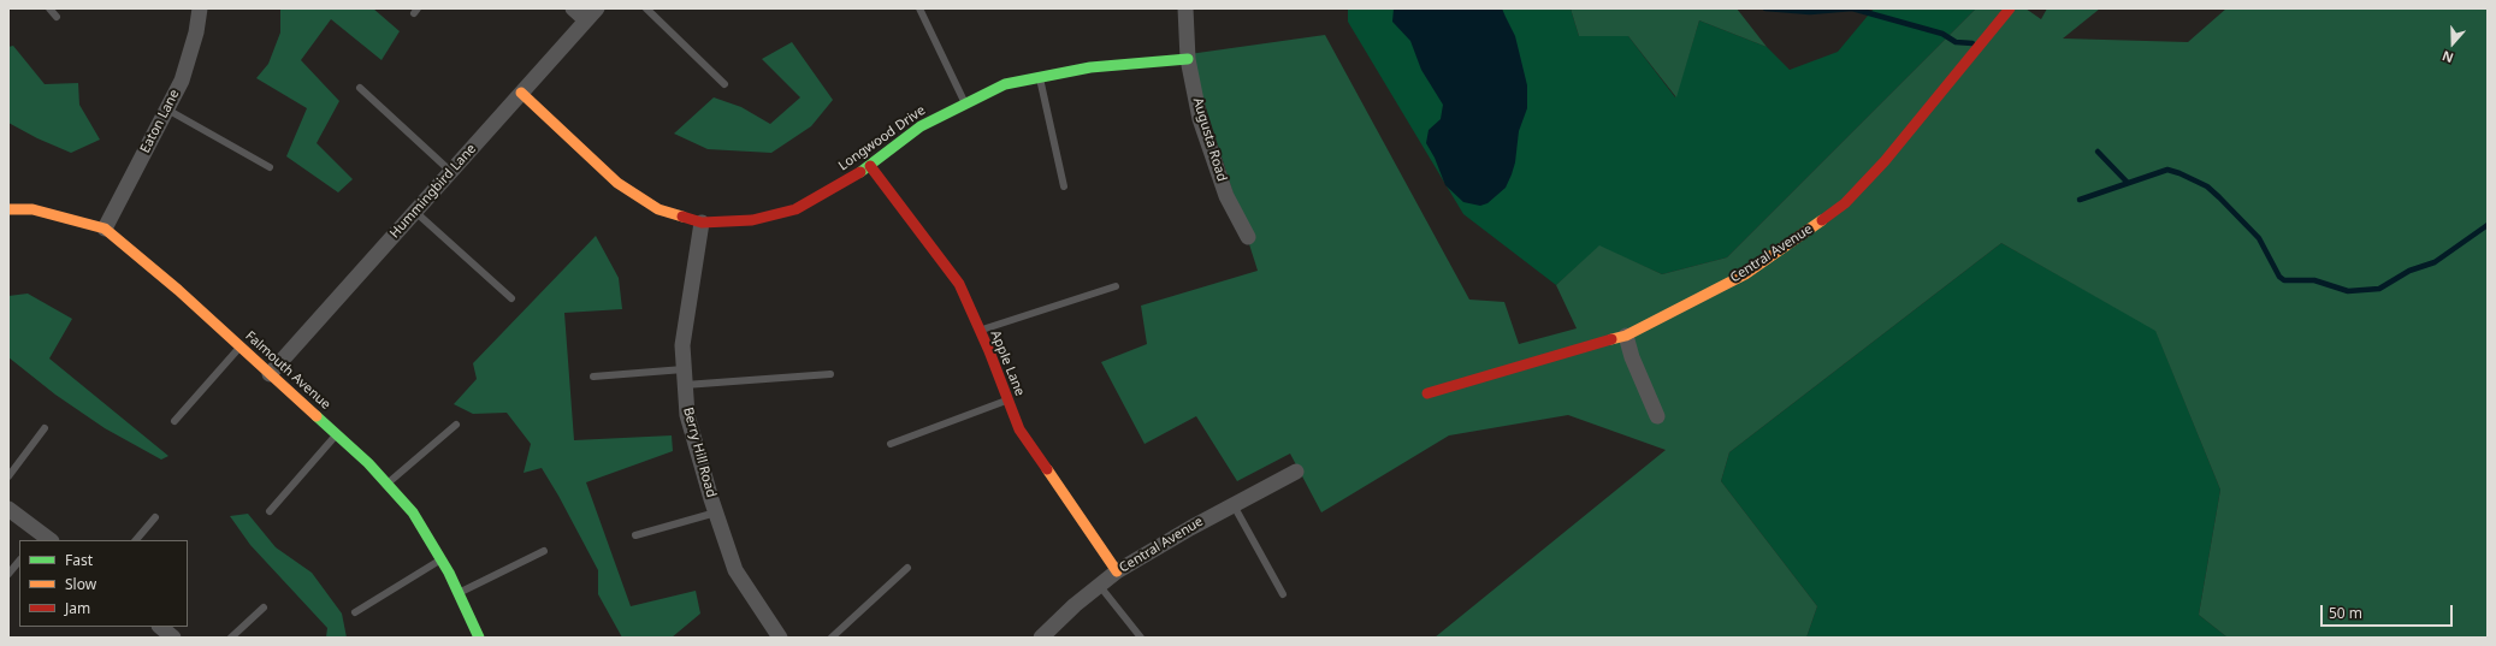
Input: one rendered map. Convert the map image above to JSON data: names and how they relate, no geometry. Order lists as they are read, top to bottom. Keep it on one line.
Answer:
{"streets":{"street":["Eaton Lane","Longwood Drive","Augusta Road","Hummingbird Lane","Central Avenue","Apple Lane","Falmouth Avenue","Berry Hill Road"]},"crossings":[["Eaton Lane","Falmouth Avenue"],["Longwood Drive","Augusta Road"],["Longwood Drive","Hummingbird Lane"],["Longwood Drive","Apple Lane"],["Longwood Drive","Berry Hill Road"],["Hummingbird Lane","Falmouth Avenue"],["Central Avenue","Apple Lane"]],"legend":["Fast","Slow","Jam"],"scale_bar":"50 m","north":"bottom"}
